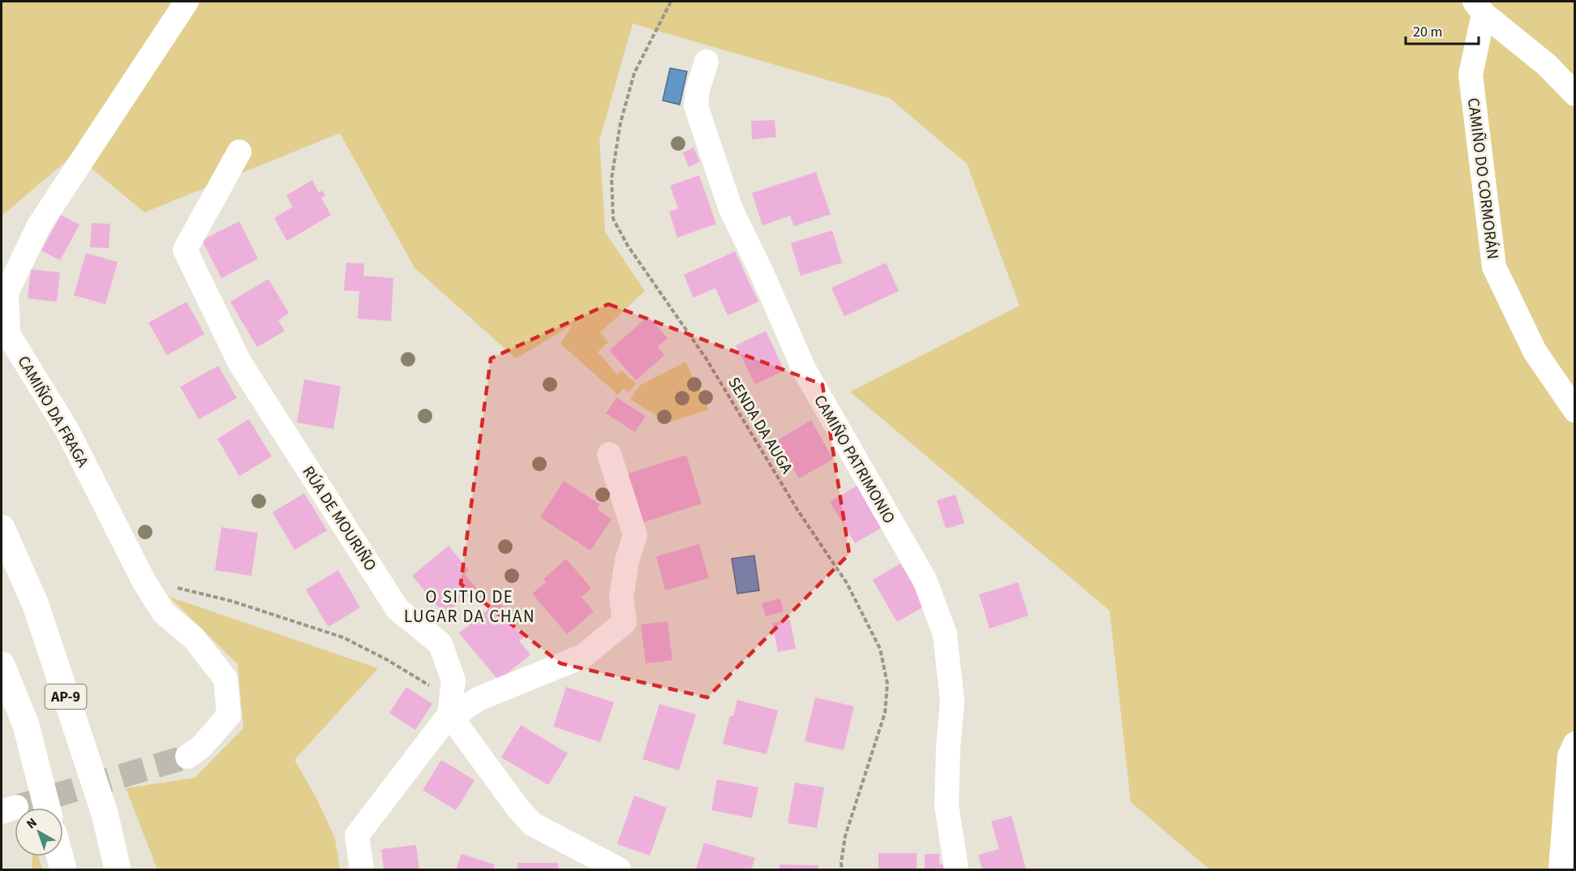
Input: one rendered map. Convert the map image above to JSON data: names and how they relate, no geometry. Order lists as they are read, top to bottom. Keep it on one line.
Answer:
{"streets":{"highway":["AP-9"],"street":["CAMIÑO DO CORMORÁN","CAMIÑO DA FRAGA","CAMIÑO PATRIMONIO","RÚA DE MOURIÑO"],"path":["SENDA DA AUGA"]},"districts":["O SITIO DE LUGAR DA CHAN"],"scale_bar":"20 m","north":"top left"}
